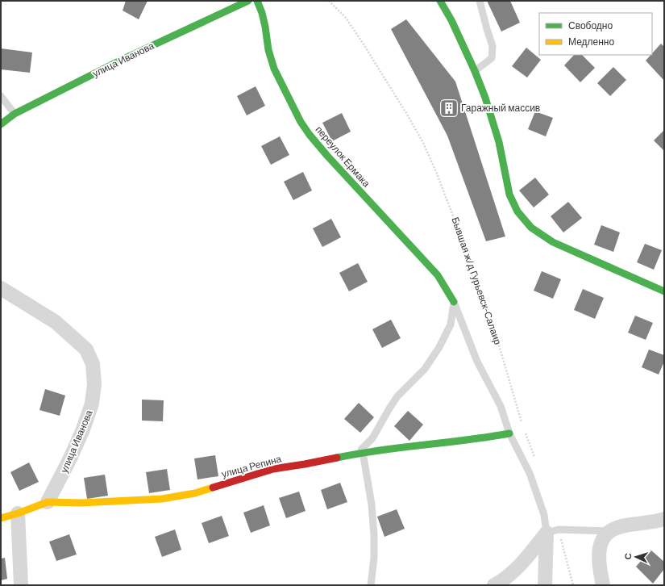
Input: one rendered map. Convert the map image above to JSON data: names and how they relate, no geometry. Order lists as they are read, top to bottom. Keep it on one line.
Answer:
{"streets":{"street":["улица Иванова","переулок Ермака","улица Репина"],"path":["Бывшая ж/д Гурьевск-Салаир"]},"crossings":[["улица Иванова","переулок Ермака"],["улица Иванова","улица Репина"]],"places":{"building":["Гаражный массив"]},"legend":["Свободно","Медленно"],"north":"left"}
